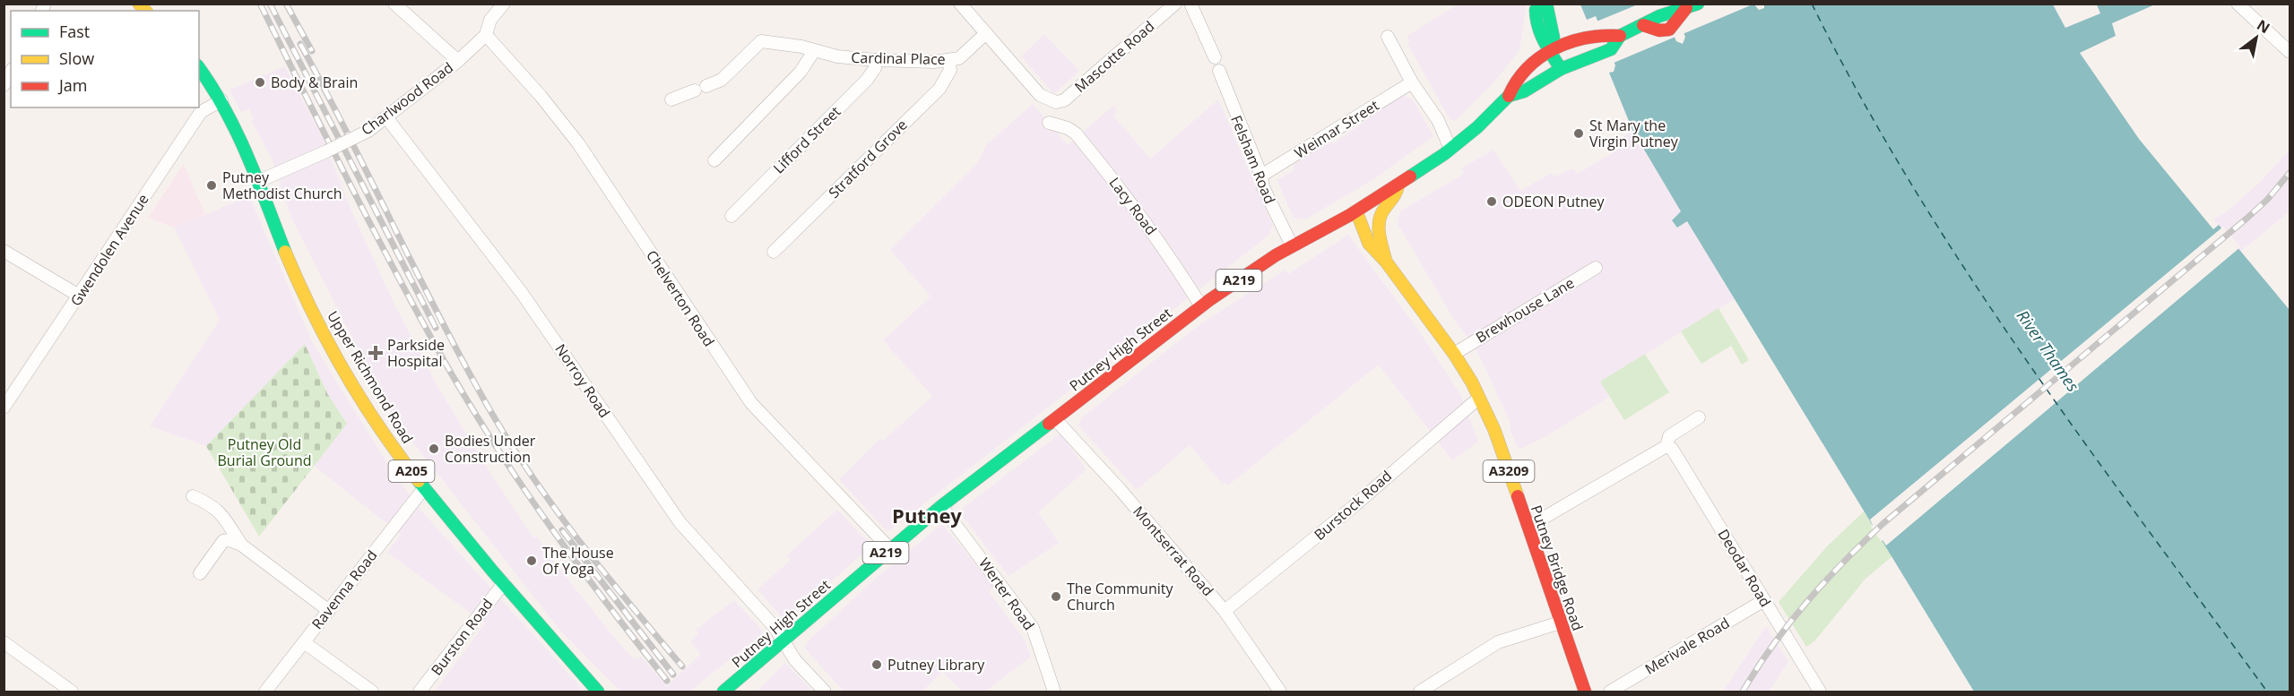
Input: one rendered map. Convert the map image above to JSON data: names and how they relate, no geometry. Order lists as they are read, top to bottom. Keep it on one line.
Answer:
{"streets":{"main road":["A219","Putney High Street","Upper Richmond Road","A205","A3209","Putney Bridge Road"],"street":["Mascotte Road","Cardinal Place","Charlwood Road","Weimar Street","Lifford Street","Stratford Grove","Felsham Road","Lacy Road","Gwendolen Avenue","Chelverton Road","Brewhouse Lane","Norroy Road","Burstock Road","Montserrat Road","Deodar Road","Ravenna Road","Werter Road","Burston Road","Merivale Road"]},"crossings":[["Mascotte Road","Cardinal Place"],["Cardinal Place","Lifford Street"],["Cardinal Place","Stratford Grove"],["Charlwood Road","Chelverton Road"],["Charlwood Road","Upper Richmond Road"],["Charlwood Road","Norroy Road"],["Weimar Street","Felsham Road"],["Felsham Road","Putney High Street"],["Lacy Road","Putney High Street"],["Gwendolen Avenue","Upper Richmond Road"],["A219","Putney High Street"],["Chelverton Road","Putney High Street"],["Brewhouse Lane","Putney Bridge Road"],["Putney High Street","Norroy Road"],["Putney High Street","Montserrat Road"],["Putney High Street","Putney Bridge Road"],["Putney High Street","Werter Road"],["Upper Richmond Road","Ravenna Road"],["Upper Richmond Road","Burston Road"],["Burstock Road","Montserrat Road"],["Burstock Road","Putney Bridge Road"],["Deodar Road","Merivale Road"]],"districts":["Putney"],"water":["River Thames"],"parks":["Putney Old Burial Ground"],"places":{"other":["Body & Brain","St Mary the Virgin Putney","Putney Methodist Church","ODEON Putney","Bodies Under Construction","The House Of Yoga","The Community Church","Putney Library"],"health":["Parkside Hospital"]},"legend":["Fast","Slow","Jam"],"north":"top right"}
